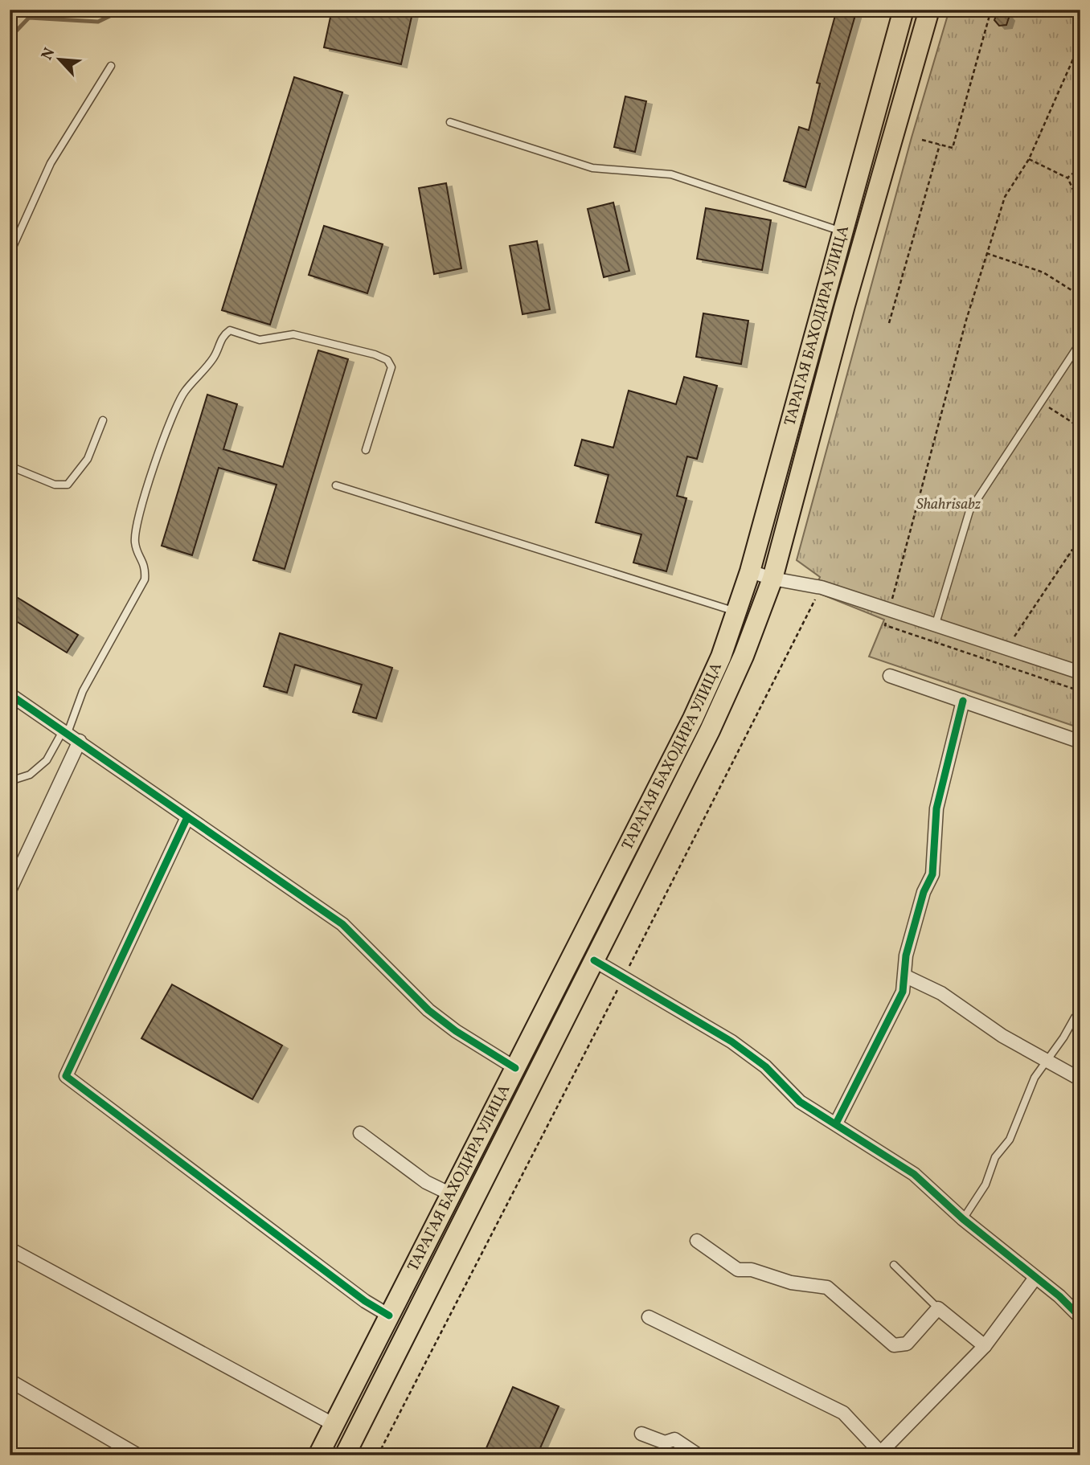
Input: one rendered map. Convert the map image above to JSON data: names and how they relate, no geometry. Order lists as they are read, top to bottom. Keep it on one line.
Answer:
{"streets":{"main road":["ТАРАГАЯ БАХОДИРА УЛИЦА"]},"parks":["Shahrisabz"],"north":"top left"}
